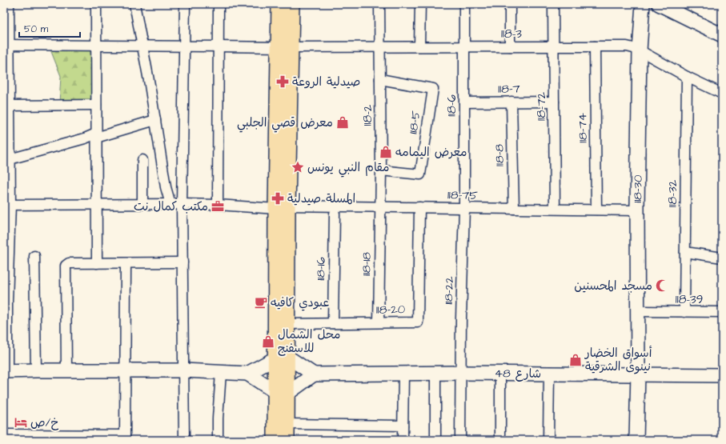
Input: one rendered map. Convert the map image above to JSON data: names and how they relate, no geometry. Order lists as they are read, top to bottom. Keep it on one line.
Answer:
{"streets":{"street":["118-3","118-7","118-6","118-72","118-2","118-5","118-74","118-8","118-30","118-32","118-75","118-18","118-16","118-22","118-39","118-20","شارع 48"]},"crossings":[["118-3","118-6"],["118-3","118-72"],["118-3","118-2"],["118-3","118-74"],["118-3","118-30"],["118-3","118-32"],["118-7","118-6"],["118-7","118-72"],["118-7","118-8"],["118-6","118-75"],["118-6","118-22"],["118-72","118-75"],["118-2","118-5"],["118-2","118-75"],["118-2","118-18"],["118-74","118-75"],["118-8","118-75"],["118-30","118-75"],["118-30","118-39"],["118-30","شارع 48"],["118-32","118-39"],["118-75","118-18"],["118-75","118-22"],["118-75","118-20"],["118-18","118-20"],["118-16","118-20"],["118-22","شارع 48"]],"places":{"pharmacy":["صيدلية الروعة","المسلة صيدلية"],"shop":["معرض قصي الجلبي","معرض اليمامه","محل الشمال للاسفنج","أسواق الخضار نينوى الشرقية"],"place":["مقام النبي يونس"],"office":["مكتب كمال نت"],"mosque":["مسجد المحسنين"],"cafe":["عبودي كافيه"],"hotel":["خ/ص"]},"scale_bar":"50 m"}
